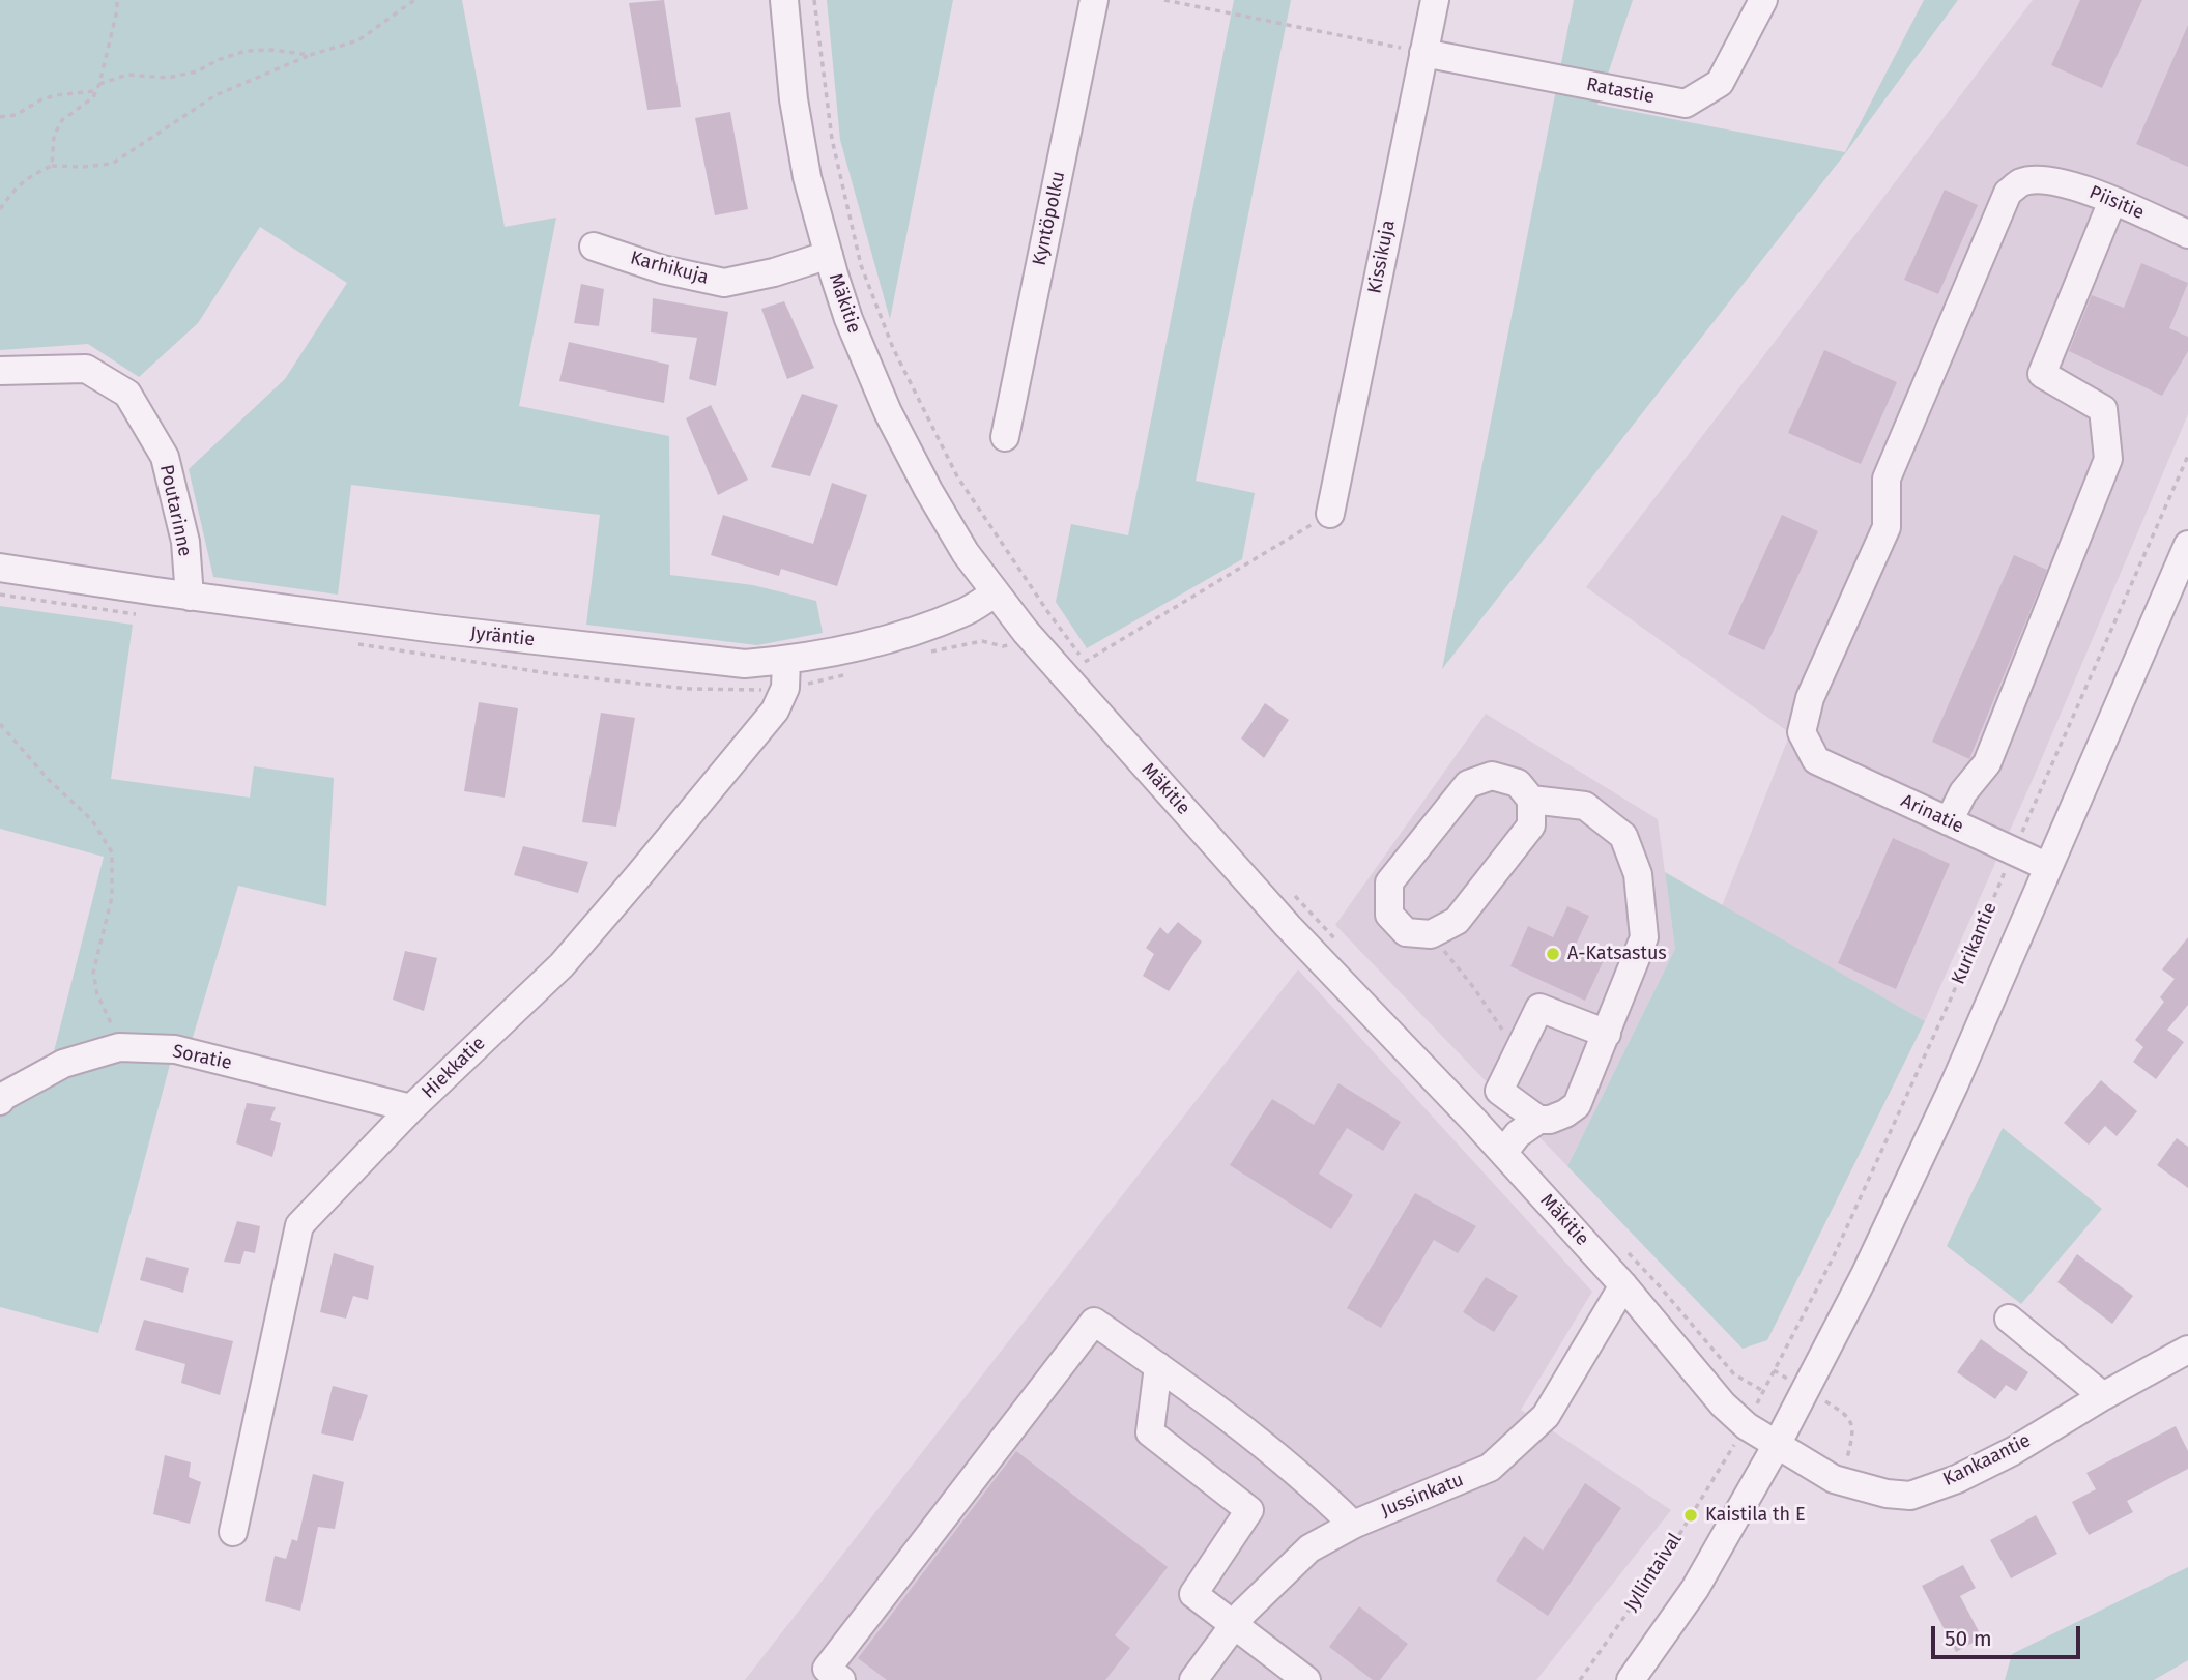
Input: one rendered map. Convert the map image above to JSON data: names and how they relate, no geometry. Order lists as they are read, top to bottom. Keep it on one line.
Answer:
{"streets":{"street":["Ratastie","Piisitie","Kyntöpolku","Kissikuja","Karhikuja","Mäkitie","Poutarinne","Jyräntie","Arinatie","Kurikantie","Soratie","Hiekkatie","Kankaantie","Jussinkatu"],"path":["Jyllintaival"]},"crossings":[["Ratastie","Kissikuja"],["Piisitie","Arinatie"],["Karhikuja","Mäkitie"],["Mäkitie","Jyräntie"],["Mäkitie","Kurikantie"],["Mäkitie","Kankaantie"],["Mäkitie","Jussinkatu"],["Mäkitie","Jyllintaival"],["Poutarinne","Jyräntie"],["Jyräntie","Hiekkatie"],["Arinatie","Kurikantie"],["Kurikantie","Kankaantie"],["Kurikantie","Jyllintaival"],["Soratie","Hiekkatie"]],"places":["A-Katsastus","Kaistila th E"],"scale_bar":"50 m"}
